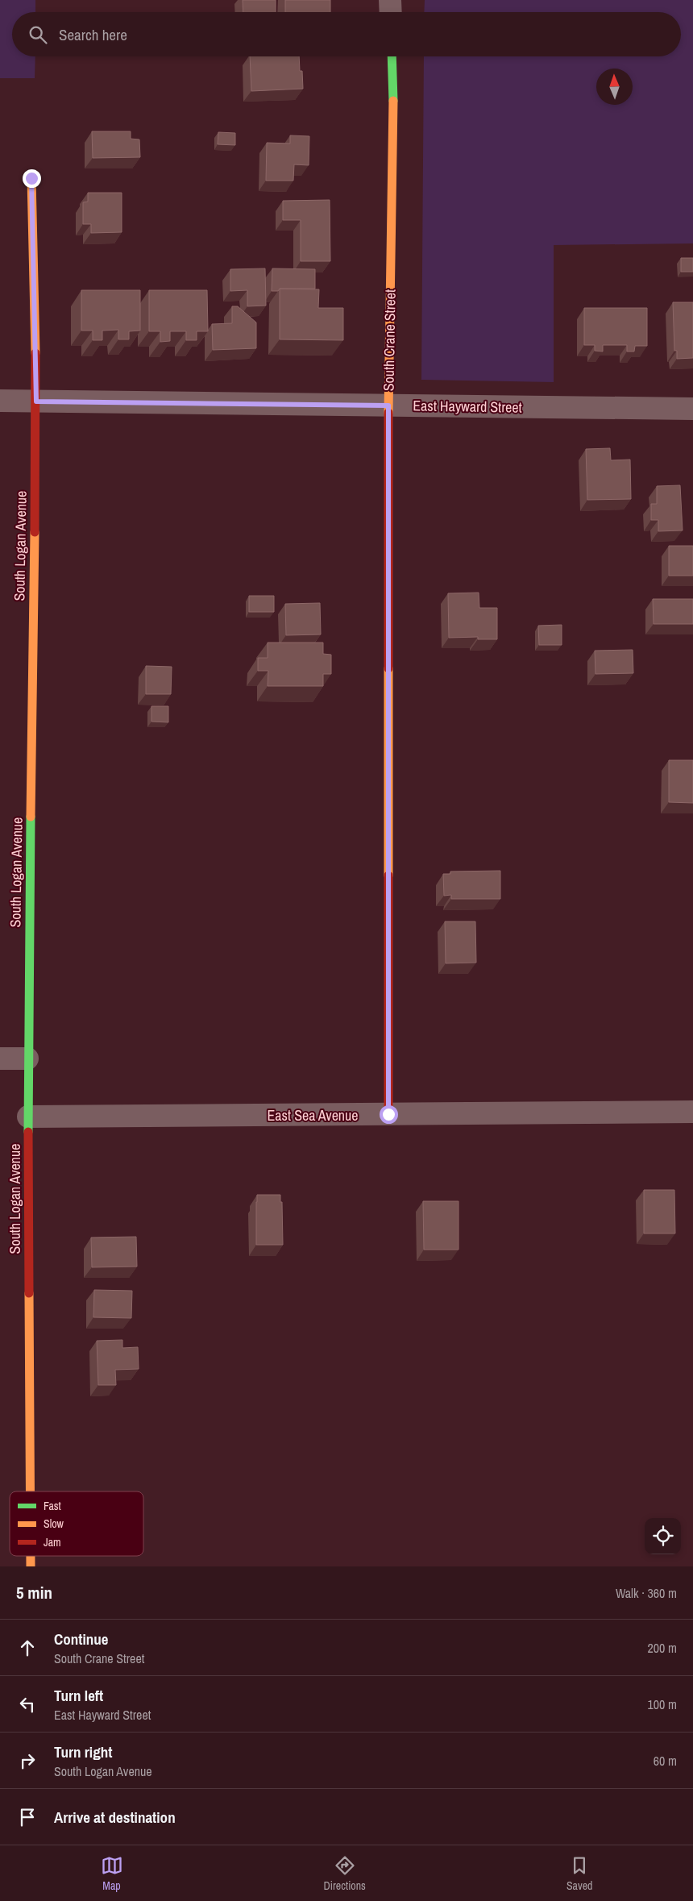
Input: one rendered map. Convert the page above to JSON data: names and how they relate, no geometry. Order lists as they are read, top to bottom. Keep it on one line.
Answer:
{"streets":{"street":["South Crane Street","East Hayward Street","South Logan Avenue","East Sea Avenue"]},"crossings":[["South Crane Street","East Hayward Street"],["South Crane Street","East Sea Avenue"],["East Hayward Street","South Logan Avenue"],["South Logan Avenue","East Sea Avenue"]],"legend":["Fast","Slow","Jam"],"north":"top","page":{"search":"Search here","heading":["5 min","Walk · 360 m"],"list":[["Continue","South Crane Street","200 m"],["Turn left","East Hayward Street","100 m"],["Turn right","South Logan Avenue","60 m"],"Arrive at destination"],"nav":["Map","Directions","Saved"]}}
